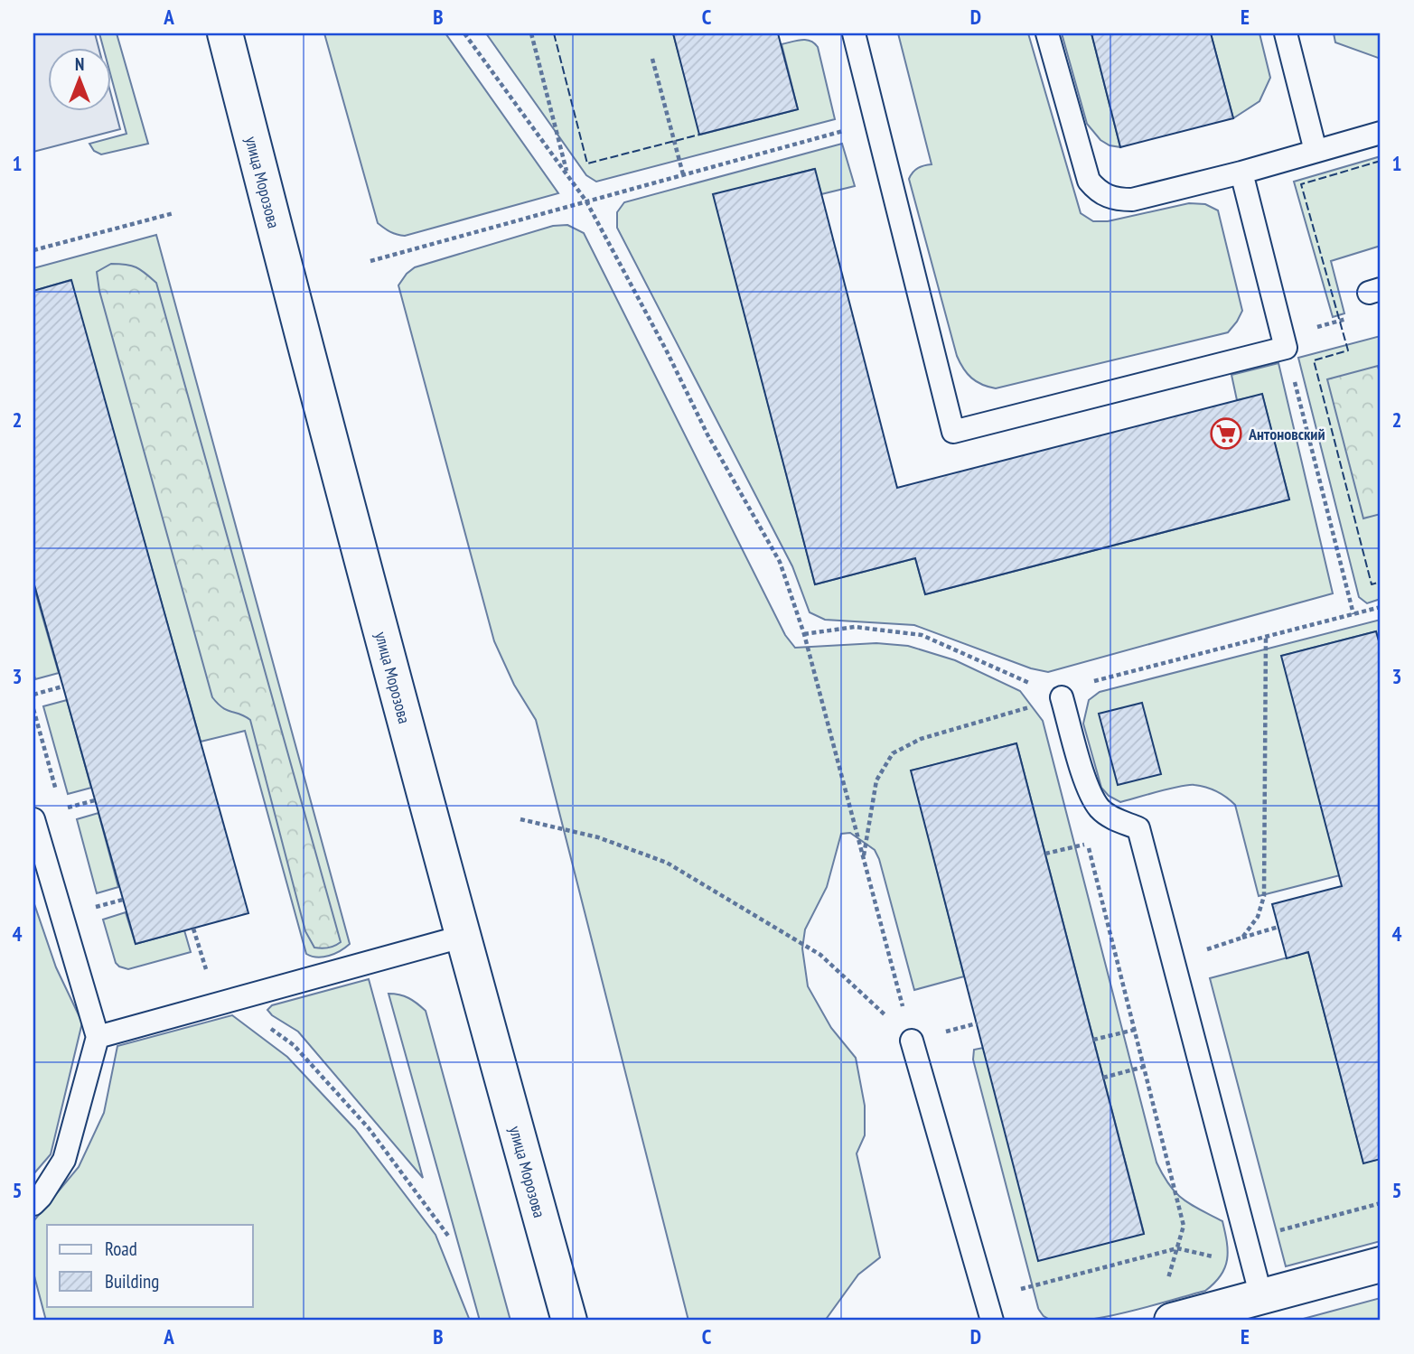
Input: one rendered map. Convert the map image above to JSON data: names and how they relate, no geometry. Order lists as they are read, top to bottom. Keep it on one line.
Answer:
{"streets":{"main road":["улица Морозова"]},"places":{"supermarket":["Антоновский"]},"legend":["Road","Building"],"north":"top","grid":{"columns":["A","B","C","D","E"],"rows":["1","2","3","4","5"]}}
